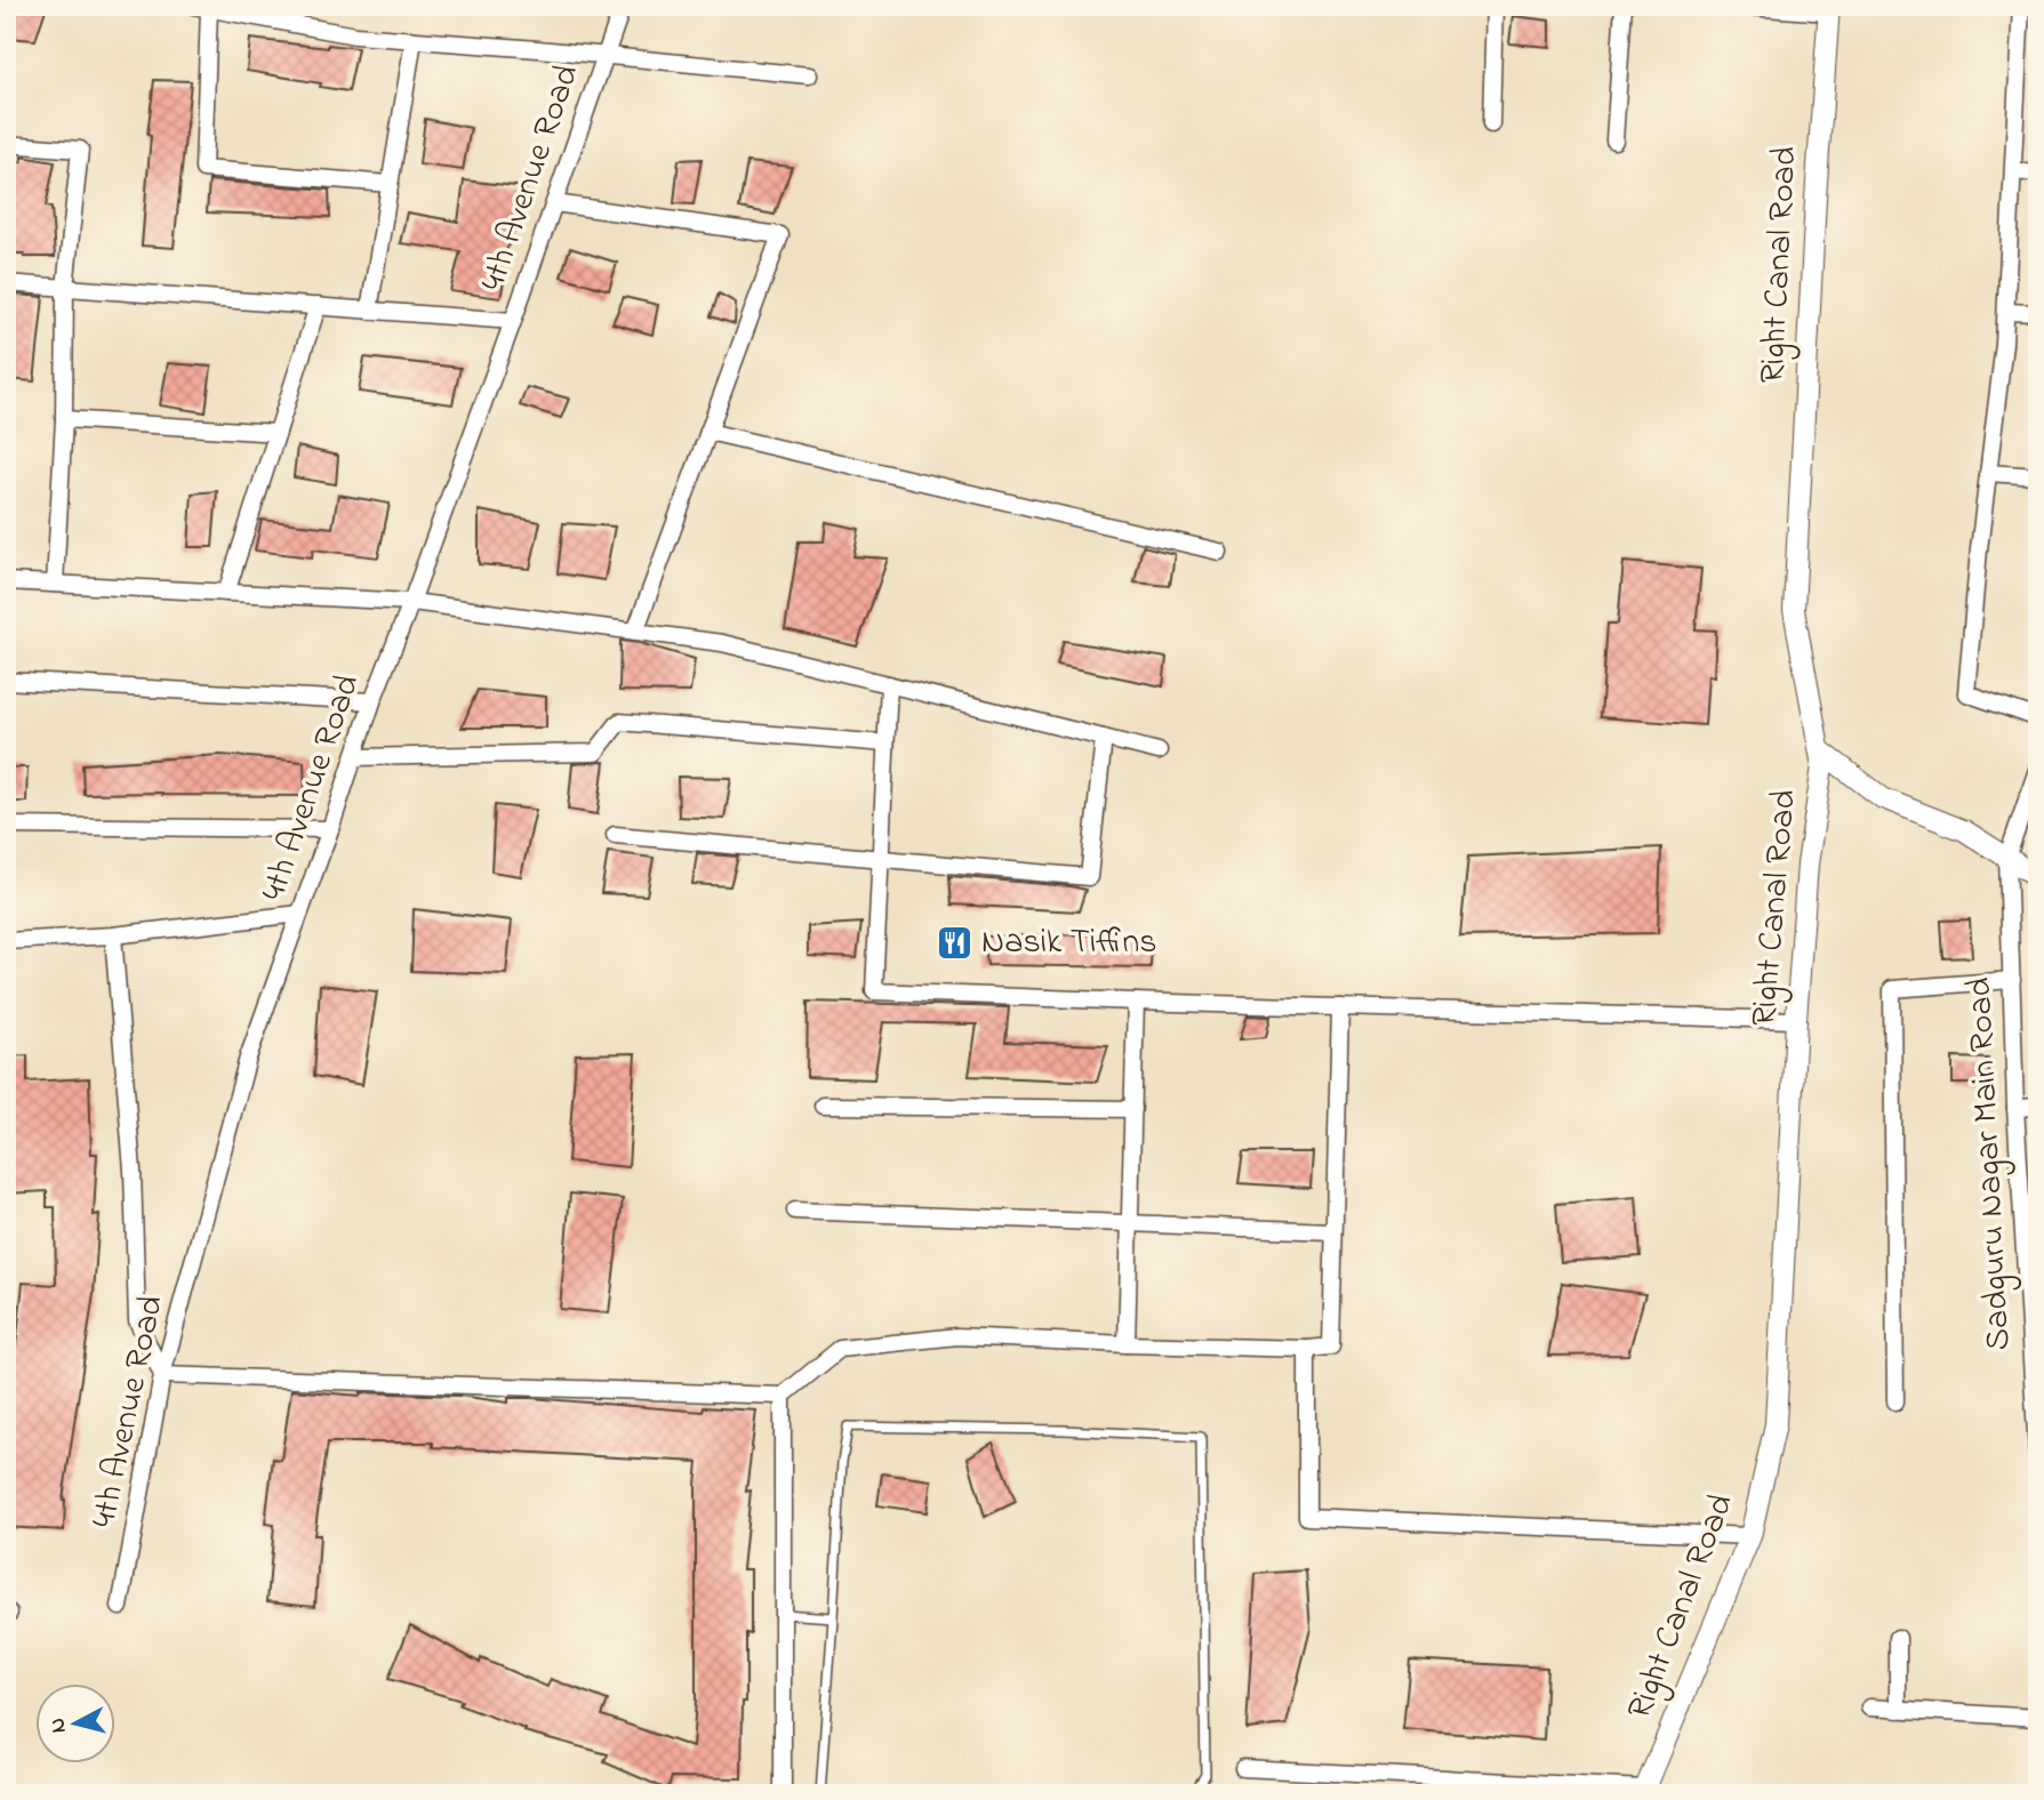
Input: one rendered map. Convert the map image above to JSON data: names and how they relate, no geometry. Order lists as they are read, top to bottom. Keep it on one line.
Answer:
{"streets":{"street":["4th Avenue Road","Right Canal Road","Sadguru Nagar Main Road"]},"places":{"restaurant":["Nasik Tiffins"]},"north":"left"}
